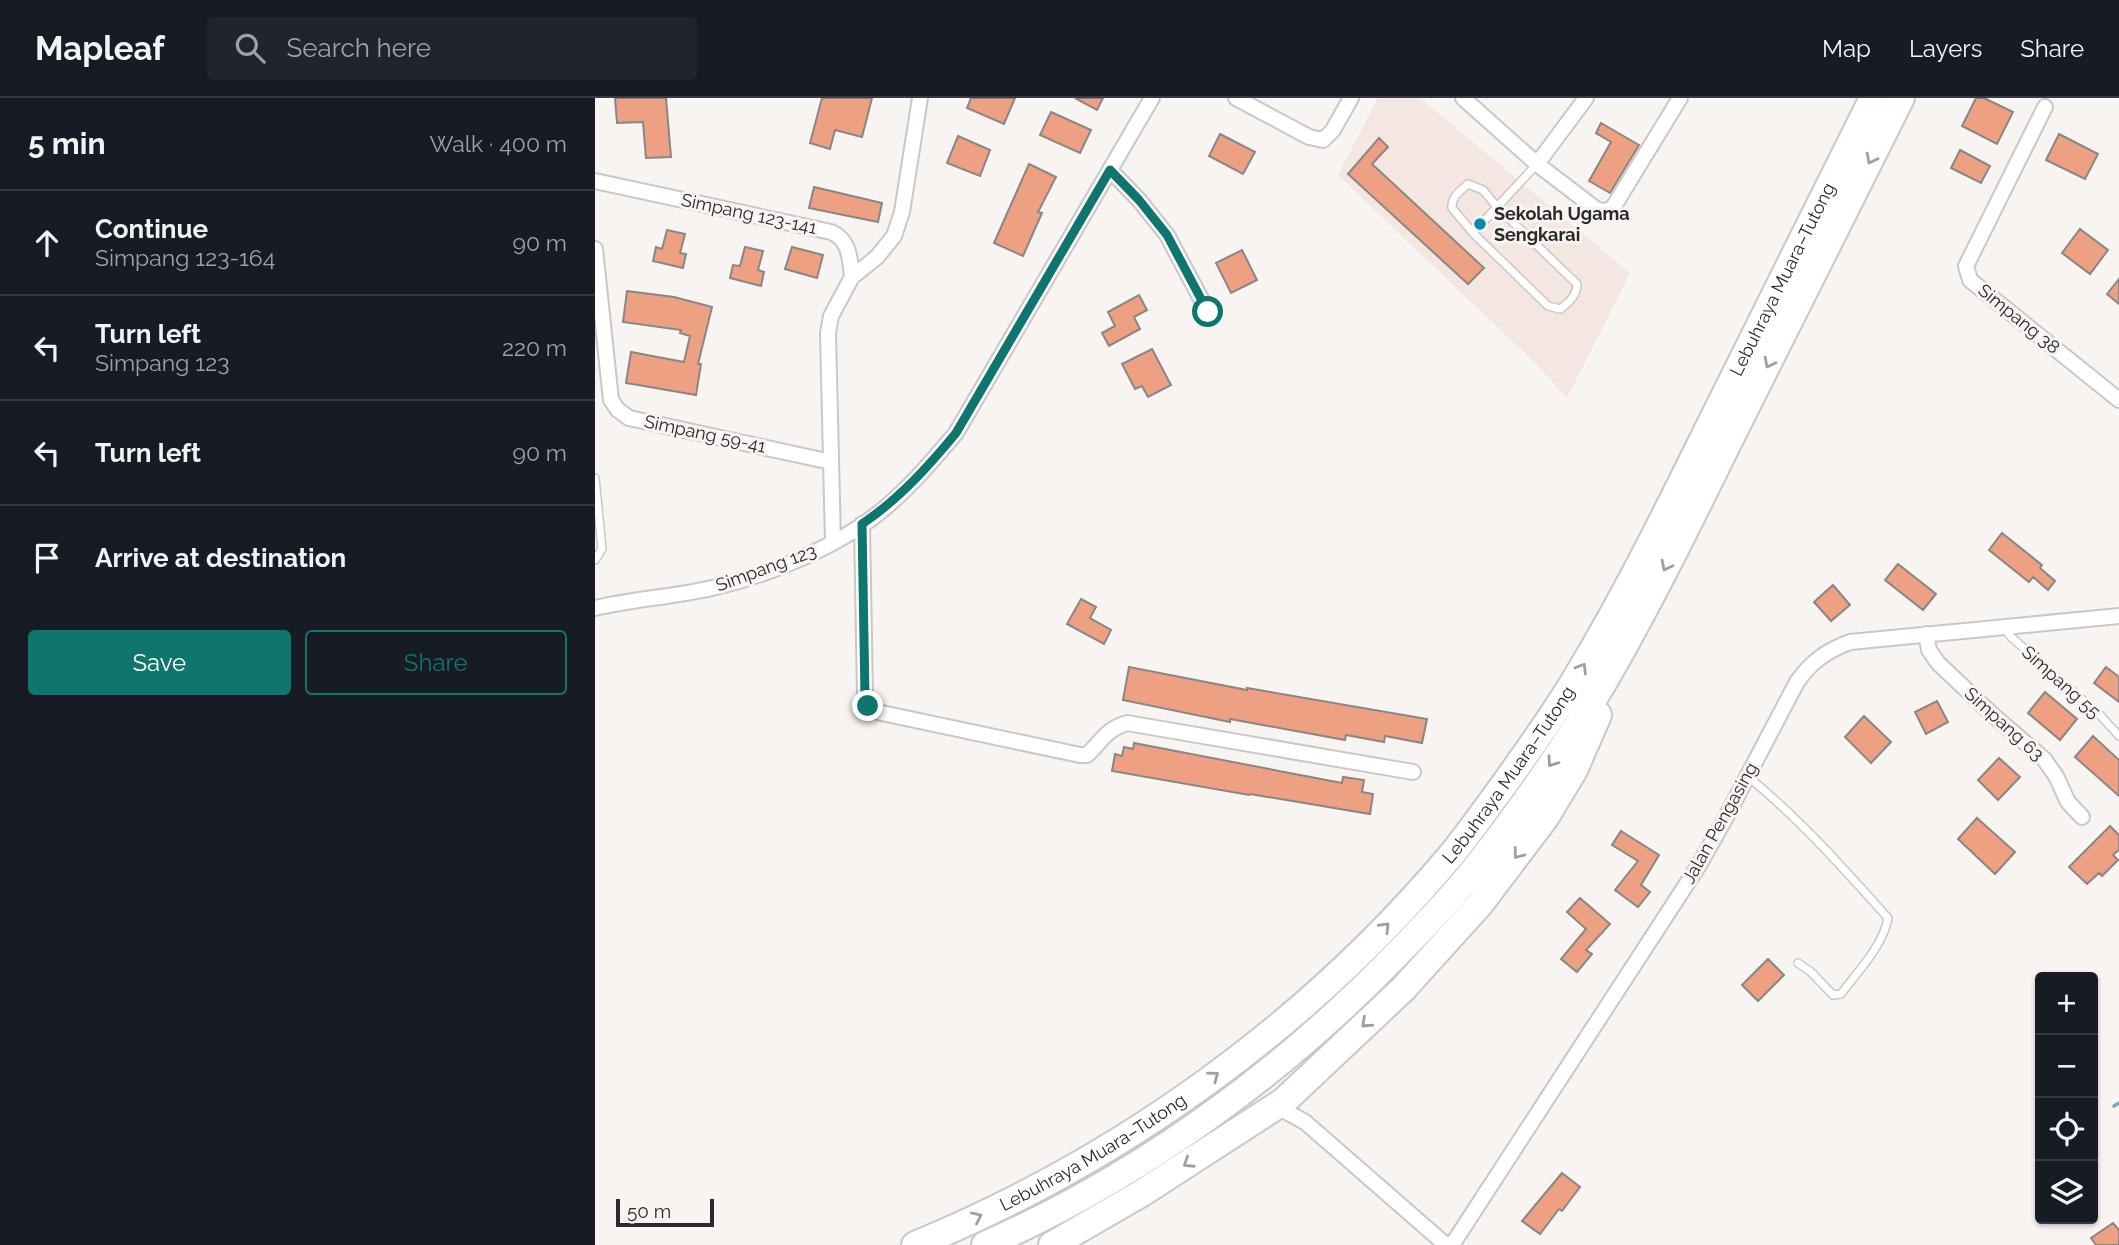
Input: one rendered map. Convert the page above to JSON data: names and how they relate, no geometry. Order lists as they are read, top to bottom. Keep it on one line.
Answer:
{"streets":{"highway":["Lebuhraya Muara–Tutong"],"street":["Simpang 123-141","Simpang 38","Simpang 59-41","Simpang 123","Simpang 63","Jalan Pengasing"],"lane":["Simpang 55"]},"crossings":[["Simpang 55","Jalan Pengasing"],["Simpang 63","Jalan Pengasing"]],"places":["Sekolah Ugama Sengkarai"],"scale_bar":"50 m","page":{"header":"Mapleaf","search":"Search here","nav":["Map","Layers","Share"],"heading":["5 min","Walk · 400 m"],"list":[["Continue","Simpang 123-164","90 m"],["Turn left","Simpang 123","220 m"],["Turn left","90 m"],"Arrive at destination"],"buttons":["Save","Share"],"map_buttons":["+","−"],"scale":"50 m"}}
